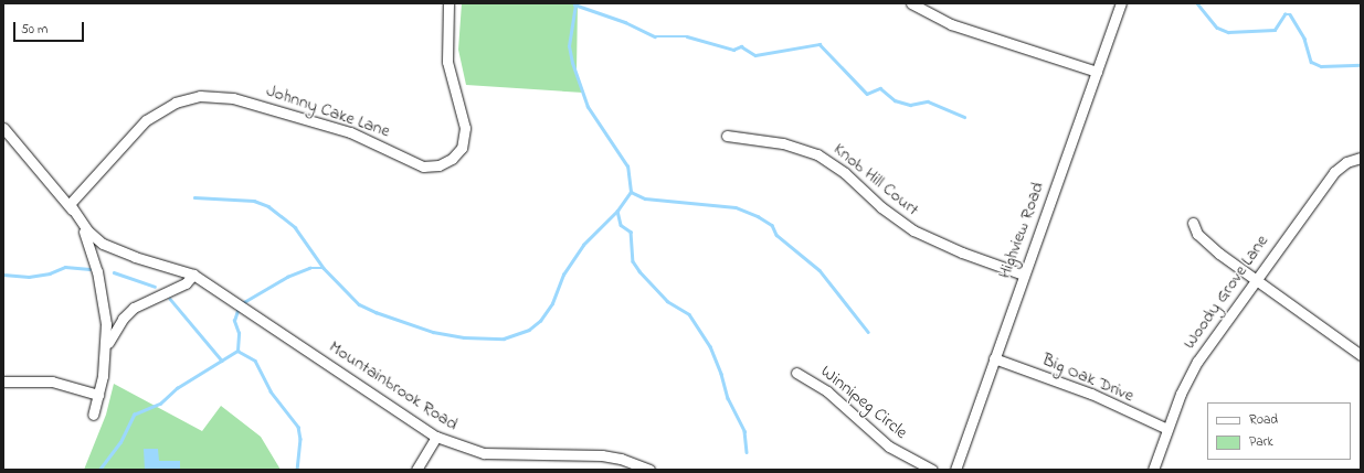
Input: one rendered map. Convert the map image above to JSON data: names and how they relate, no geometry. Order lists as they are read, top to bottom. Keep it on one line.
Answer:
{"streets":{"street":["Johnny Cake Lane","Knob Hill Court","Highview Road","Woody Grove Lane","Big Oak Drive","Mountainbrook Road","Winnipeg Circle"]},"crossings":[["Johnny Cake Lane","Mountainbrook Road"],["Knob Hill Court","Highview Road"],["Highview Road","Big Oak Drive"],["Woody Grove Lane","Big Oak Drive"]],"legend":["Road","Park"],"scale_bar":"50 m"}
